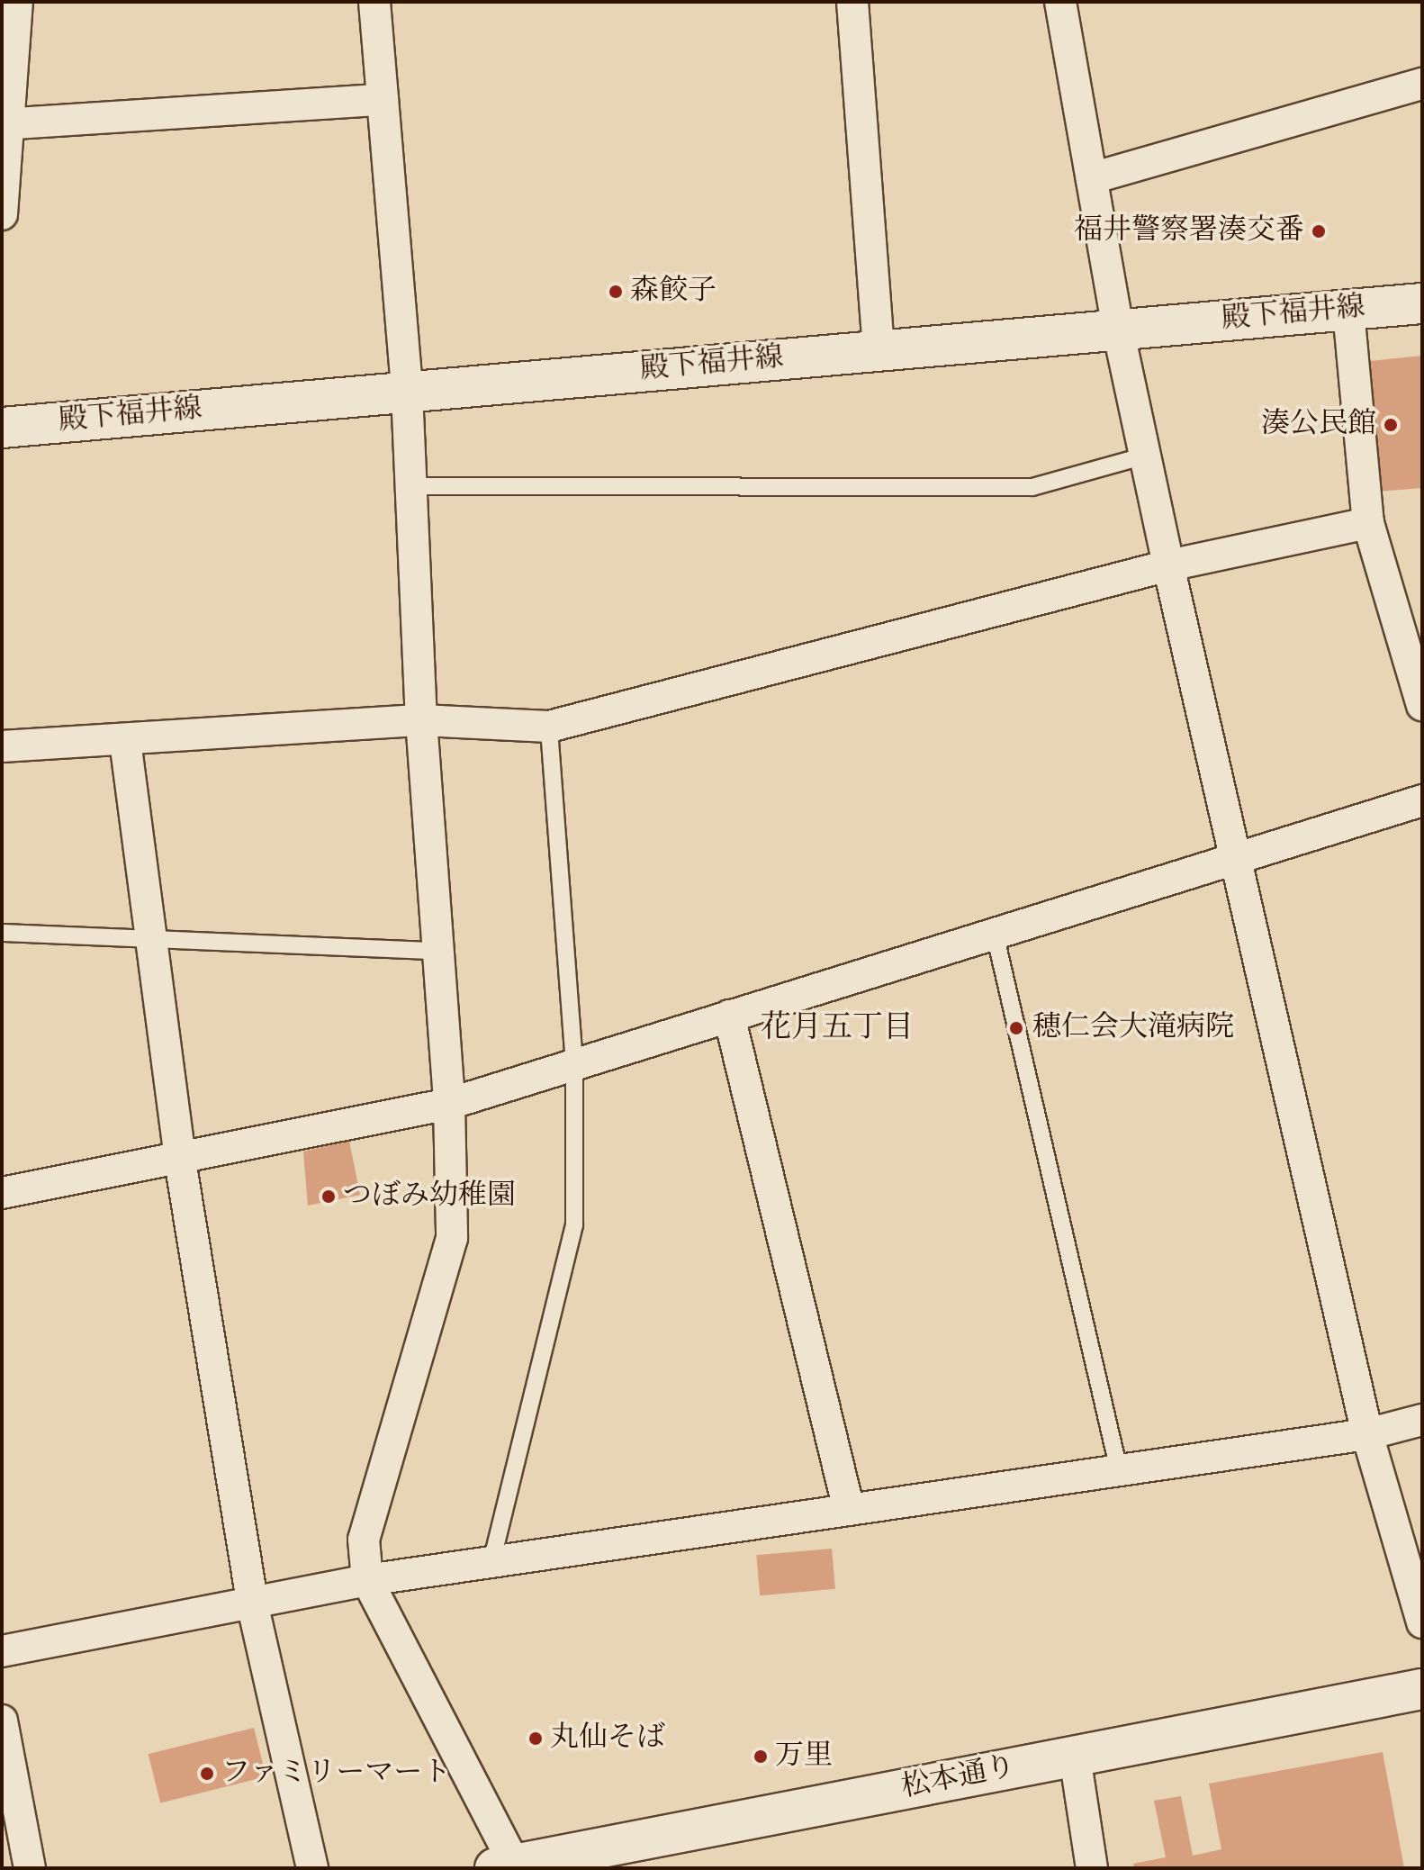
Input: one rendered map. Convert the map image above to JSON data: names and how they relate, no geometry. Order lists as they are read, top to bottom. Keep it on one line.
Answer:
{"streets":{"main road":["殿下福井線","松本通り"]},"districts":["花月五丁目"],"places":["福井警察署湊交番","森餃子","湊公民館","穂仁会大滝病院","つぼみ幼稚園","丸仙そば","万里","ファミリーマート"]}
